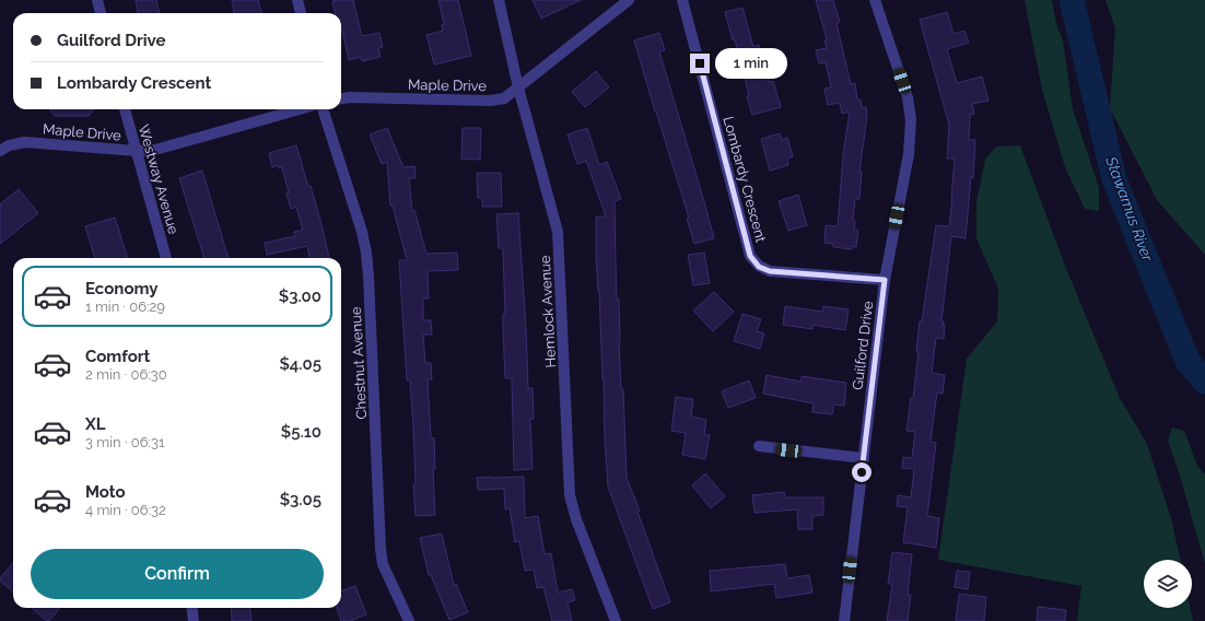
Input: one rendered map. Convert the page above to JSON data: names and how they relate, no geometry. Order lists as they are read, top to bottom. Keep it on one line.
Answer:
{"streets":{"street":["Maple Drive","Westway Avenue","Lombardy Crescent","Hemlock Avenue","Guilford Drive","Chestnut Avenue"]},"crossings":[["Maple Drive","Westway Avenue"],["Maple Drive","Hemlock Avenue"],["Lombardy Crescent","Guilford Drive"]],"water":["Stawamus River"],"page":{"banner":["Guilford Drive","Lombardy Crescent"],"bubble":"1 min","list":[{"name":"Economy","note":"1 min · 06:29","value":"$3.00"},{"name":"Comfort","note":"2 min · 06:30","value":"$4.05"},{"name":"XL","note":"3 min · 06:31","value":"$5.10"},{"name":"Moto","note":"4 min · 06:32","value":"$3.05"}],"buttons":"Confirm"}}
